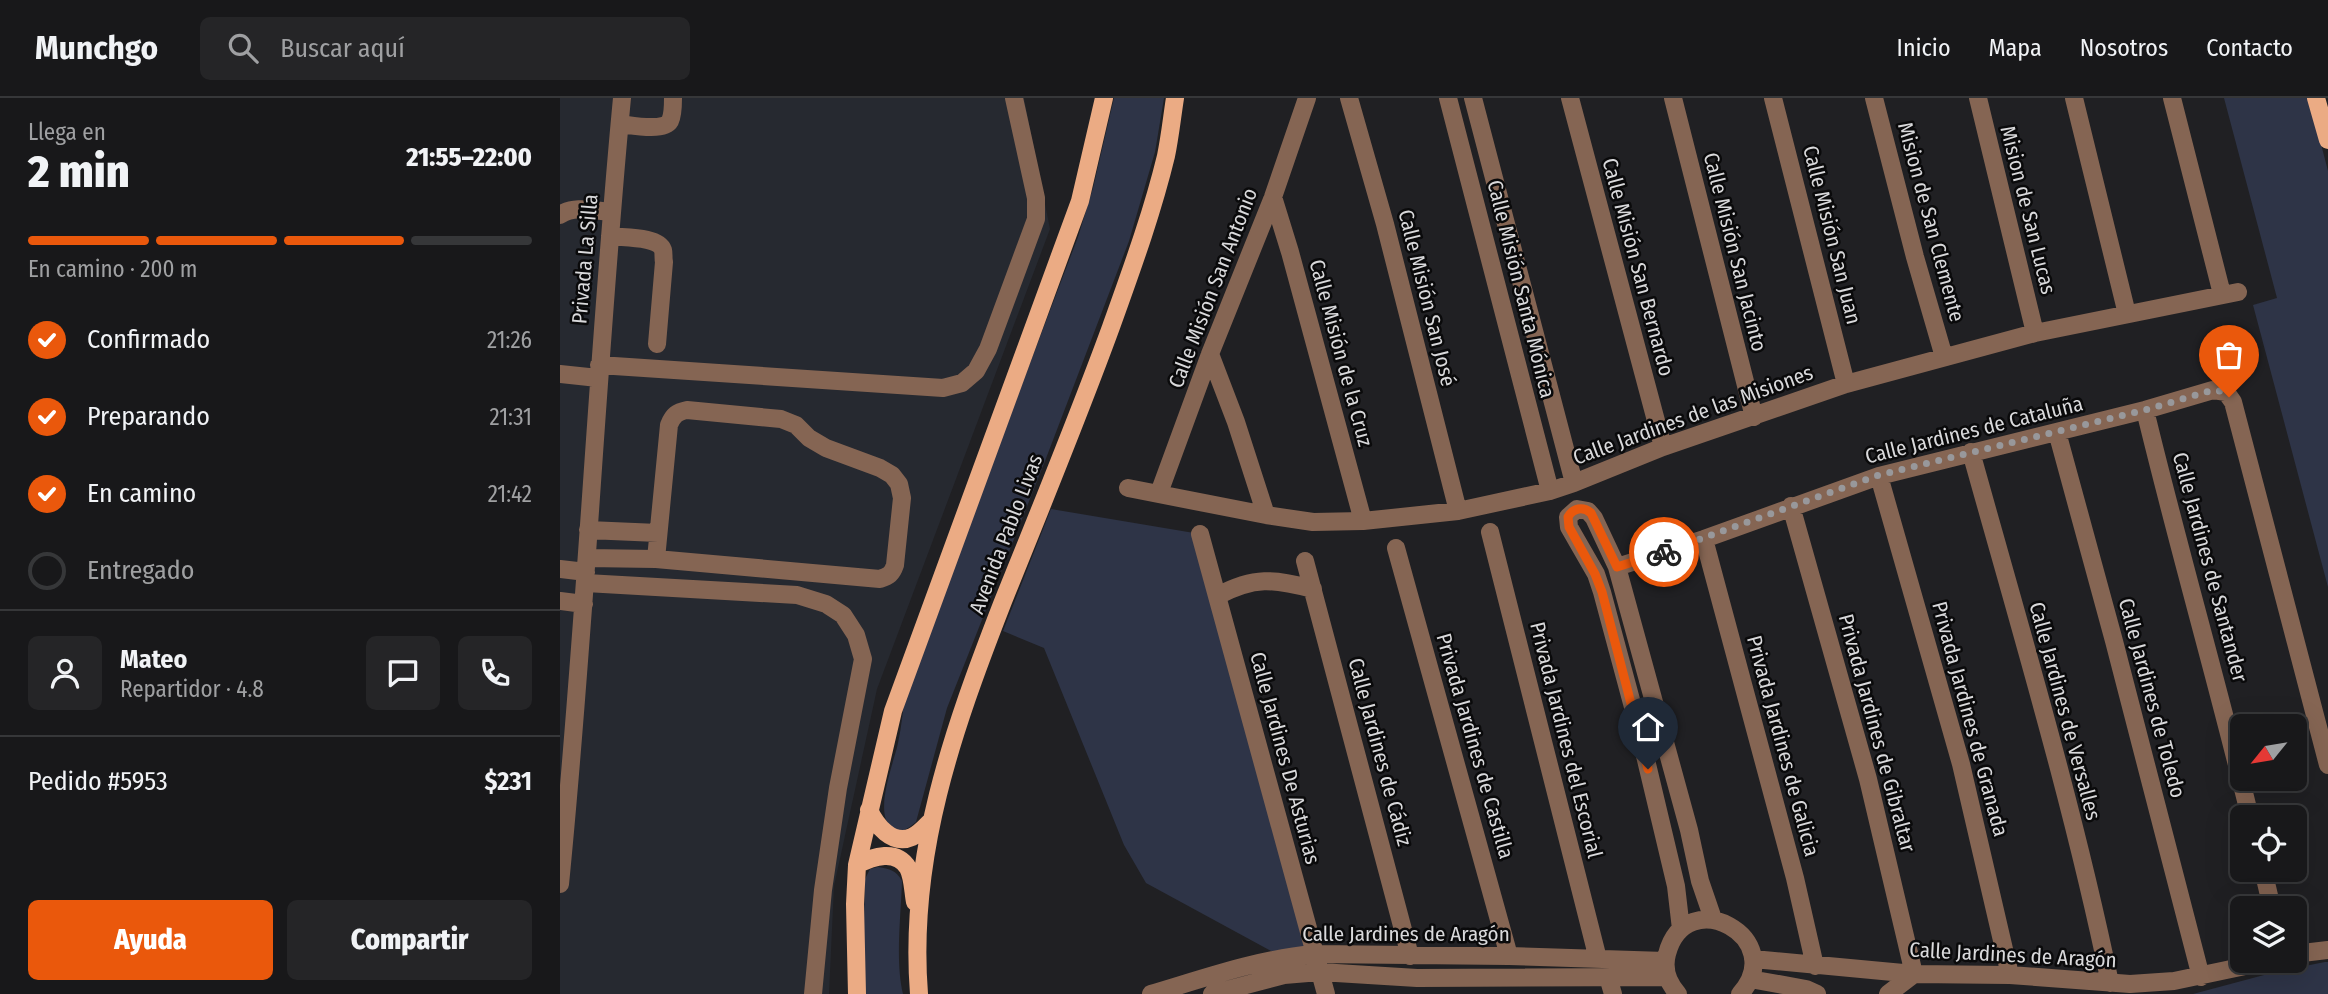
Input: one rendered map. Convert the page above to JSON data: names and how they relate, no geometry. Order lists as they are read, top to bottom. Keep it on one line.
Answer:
{"streets":{"main road":["Avenida Pablo Livas"],"street":["Mision de San Lucas","Mision de San Clemente","Calle Misión San Juan","Calle Misión San Jacinto","Privada La Silla","Calle Misión San Bernardo","Calle Misión San Antonio","Calle Misión Santa Mónica","Calle Misión San José","Calle Misión de la Cruz","Calle Jardines de las Misiones","Calle Jardines de Cataluña","Calle Jardines de Santander","Calle Jardines de Toledo","Calle Jardines de Versalles","Privada Jardines de Granada","Privada Jardines de Gibraltar","Privada Jardines del Escorial","Privada Jardines de Castilla","Privada Jardines de Galicia","Calle Jardines de Cádiz","Calle Jardines De Asturias","Calle Jardines de Aragón"]},"crossings":[["Mision de San Lucas","Calle Jardines de las Misiones"],["Mision de San Clemente","Calle Jardines de las Misiones"],["Calle Misión San Juan","Calle Jardines de las Misiones"],["Calle Misión San Jacinto","Calle Jardines de las Misiones"],["Calle Misión San Bernardo","Calle Jardines de las Misiones"],["Calle Misión San Antonio","Calle Misión de la Cruz"],["Calle Misión San Antonio","Calle Jardines de las Misiones"],["Calle Misión Santa Mónica","Calle Jardines de las Misiones"],["Calle Misión San José","Calle Jardines de las Misiones"],["Calle Misión de la Cruz","Calle Jardines de las Misiones"],["Calle Jardines de Cataluña","Calle Jardines de Santander"],["Calle Jardines de Cataluña","Calle Jardines de Toledo"],["Calle Jardines de Cataluña","Calle Jardines de Versalles"],["Calle Jardines de Cataluña","Privada Jardines de Granada"],["Calle Jardines de Cataluña","Privada Jardines de Gibraltar"],["Calle Jardines de Cataluña","Privada Jardines de Galicia"],["Calle Jardines de Toledo","Calle Jardines de Aragón"],["Calle Jardines de Versalles","Calle Jardines de Aragón"],["Privada Jardines de Granada","Calle Jardines de Aragón"],["Privada Jardines de Gibraltar","Calle Jardines de Aragón"],["Privada Jardines del Escorial","Calle Jardines de Aragón"],["Privada Jardines de Castilla","Calle Jardines de Aragón"],["Privada Jardines de Galicia","Calle Jardines de Aragón"],["Calle Jardines de Cádiz","Calle Jardines de Aragón"],["Calle Jardines De Asturias","Calle Jardines de Aragón"]],"north":"bottom left","page":{"header":"Munchgo","search":"Buscar aquí","nav":["Inicio","Mapa","Nosotros","Contacto"],"heading":["2 min","Llega en","21:55–22:00"],"panel":["Mateo","Repartidor · 4.8","Pedido #5953","$231"],"bar":"En camino · 200 m","list":[["Confirmado","21:26"],["Preparando","21:31"],["En camino","21:42"],"Entregado"],"buttons":["Ayuda","Compartir"]}}
